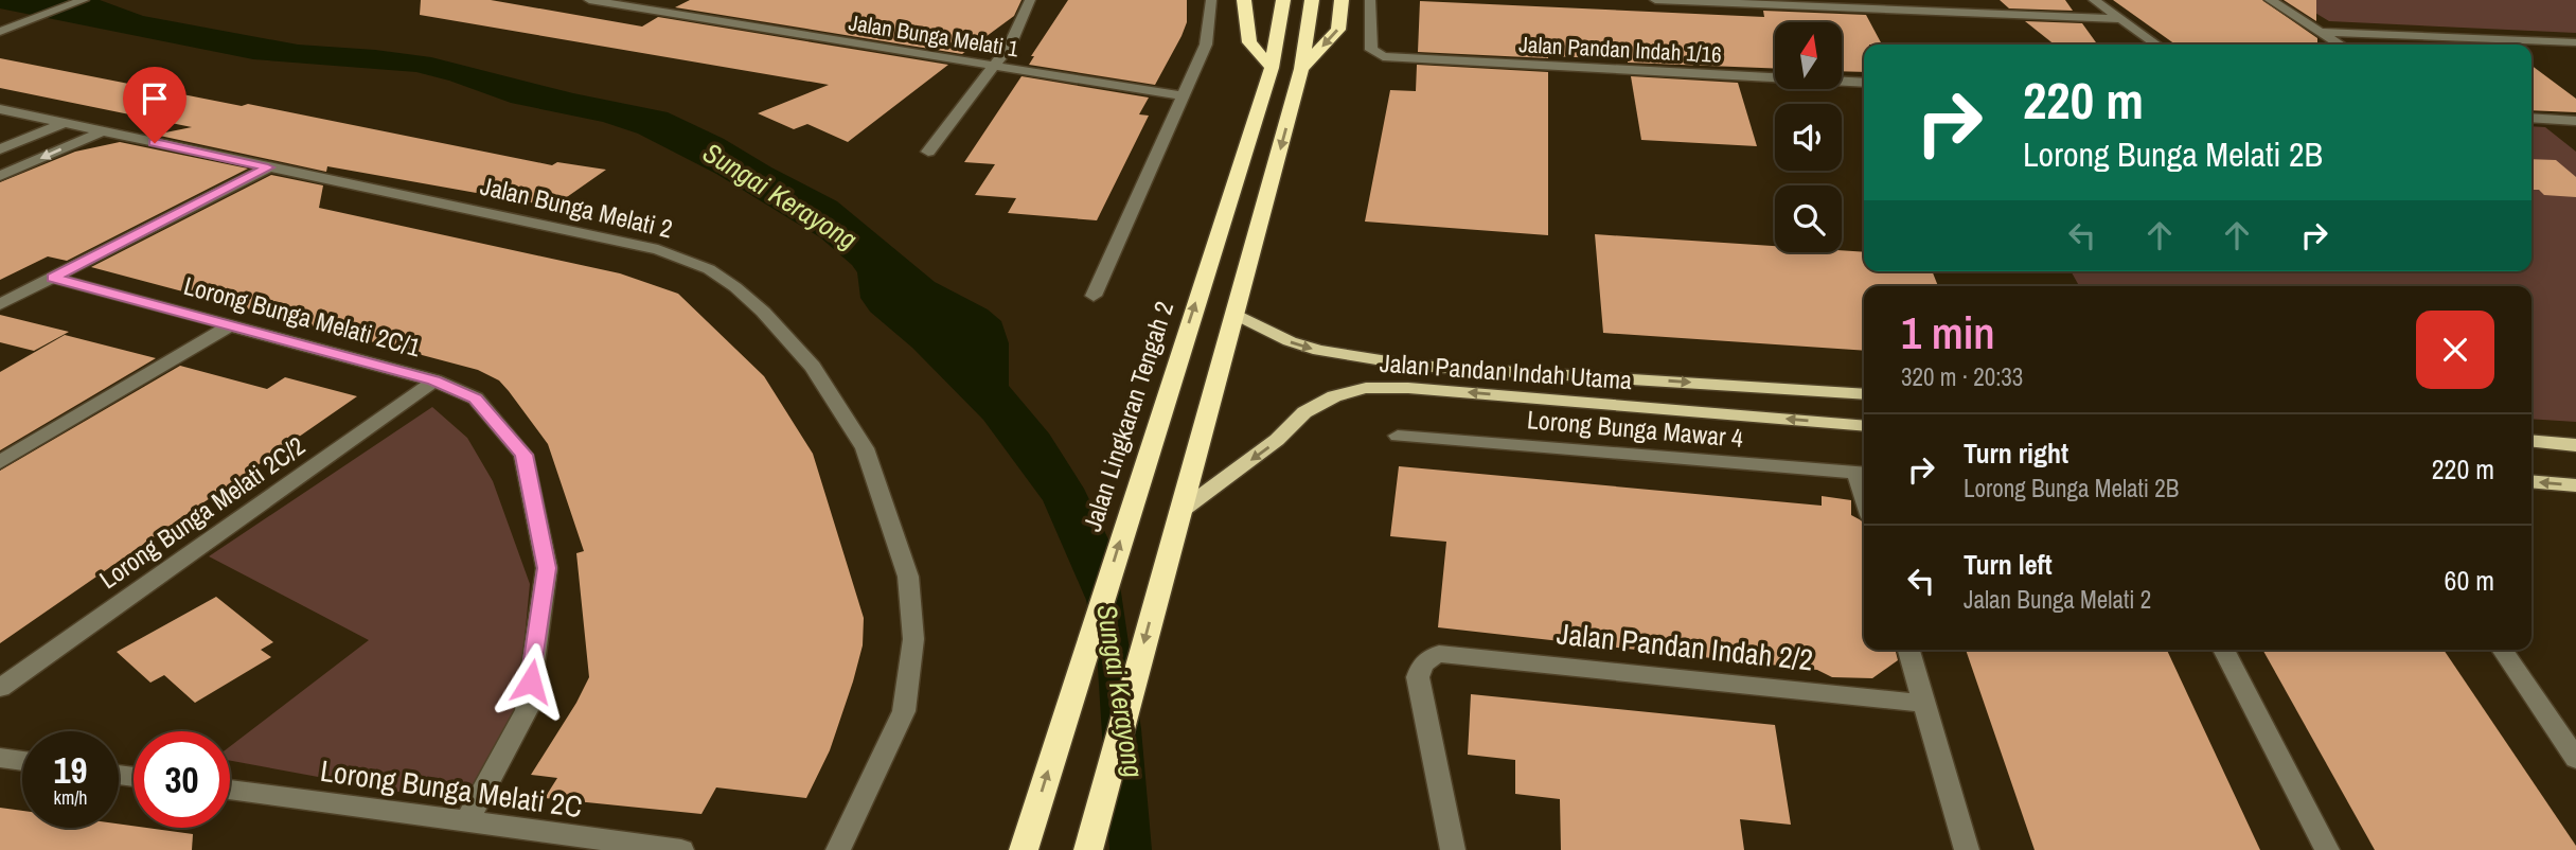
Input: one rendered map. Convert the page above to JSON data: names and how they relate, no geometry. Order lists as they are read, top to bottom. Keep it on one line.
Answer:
{"streets":{"highway":["Jalan Lingkaran Tengah 2"],"main road":["Jalan Pandan Indah Utama"],"street":["Jalan Bunga Melati 1","Jalan Pandan Indah 1/16","Jalan Bunga Melati 2","Lorong Bunga Melati 2C/1","Lorong Bunga Mawar 4","Lorong Bunga Melati 2C/2","Jalan Pandan Indah 2/2","Lorong Bunga Melati 2C"]},"crossings":[["Lorong Bunga Melati 2C/1","Lorong Bunga Melati 2C/2"],["Lorong Bunga Melati 2C/1","Lorong Bunga Melati 2C"]],"water":["Sungai Kerayong"],"north":"top","page":{"turn":["220 m","Lorong Bunga Melati 2B"],"heading":["1 min","320 m · 20:33"],"list":[{"name":"Turn right","note":"Lorong Bunga Melati 2B","value":"220 m"},{"name":"Turn left","note":"Jalan Bunga Melati 2","value":"60 m"}],"speed":"19 km/h","limit":"30"}}
